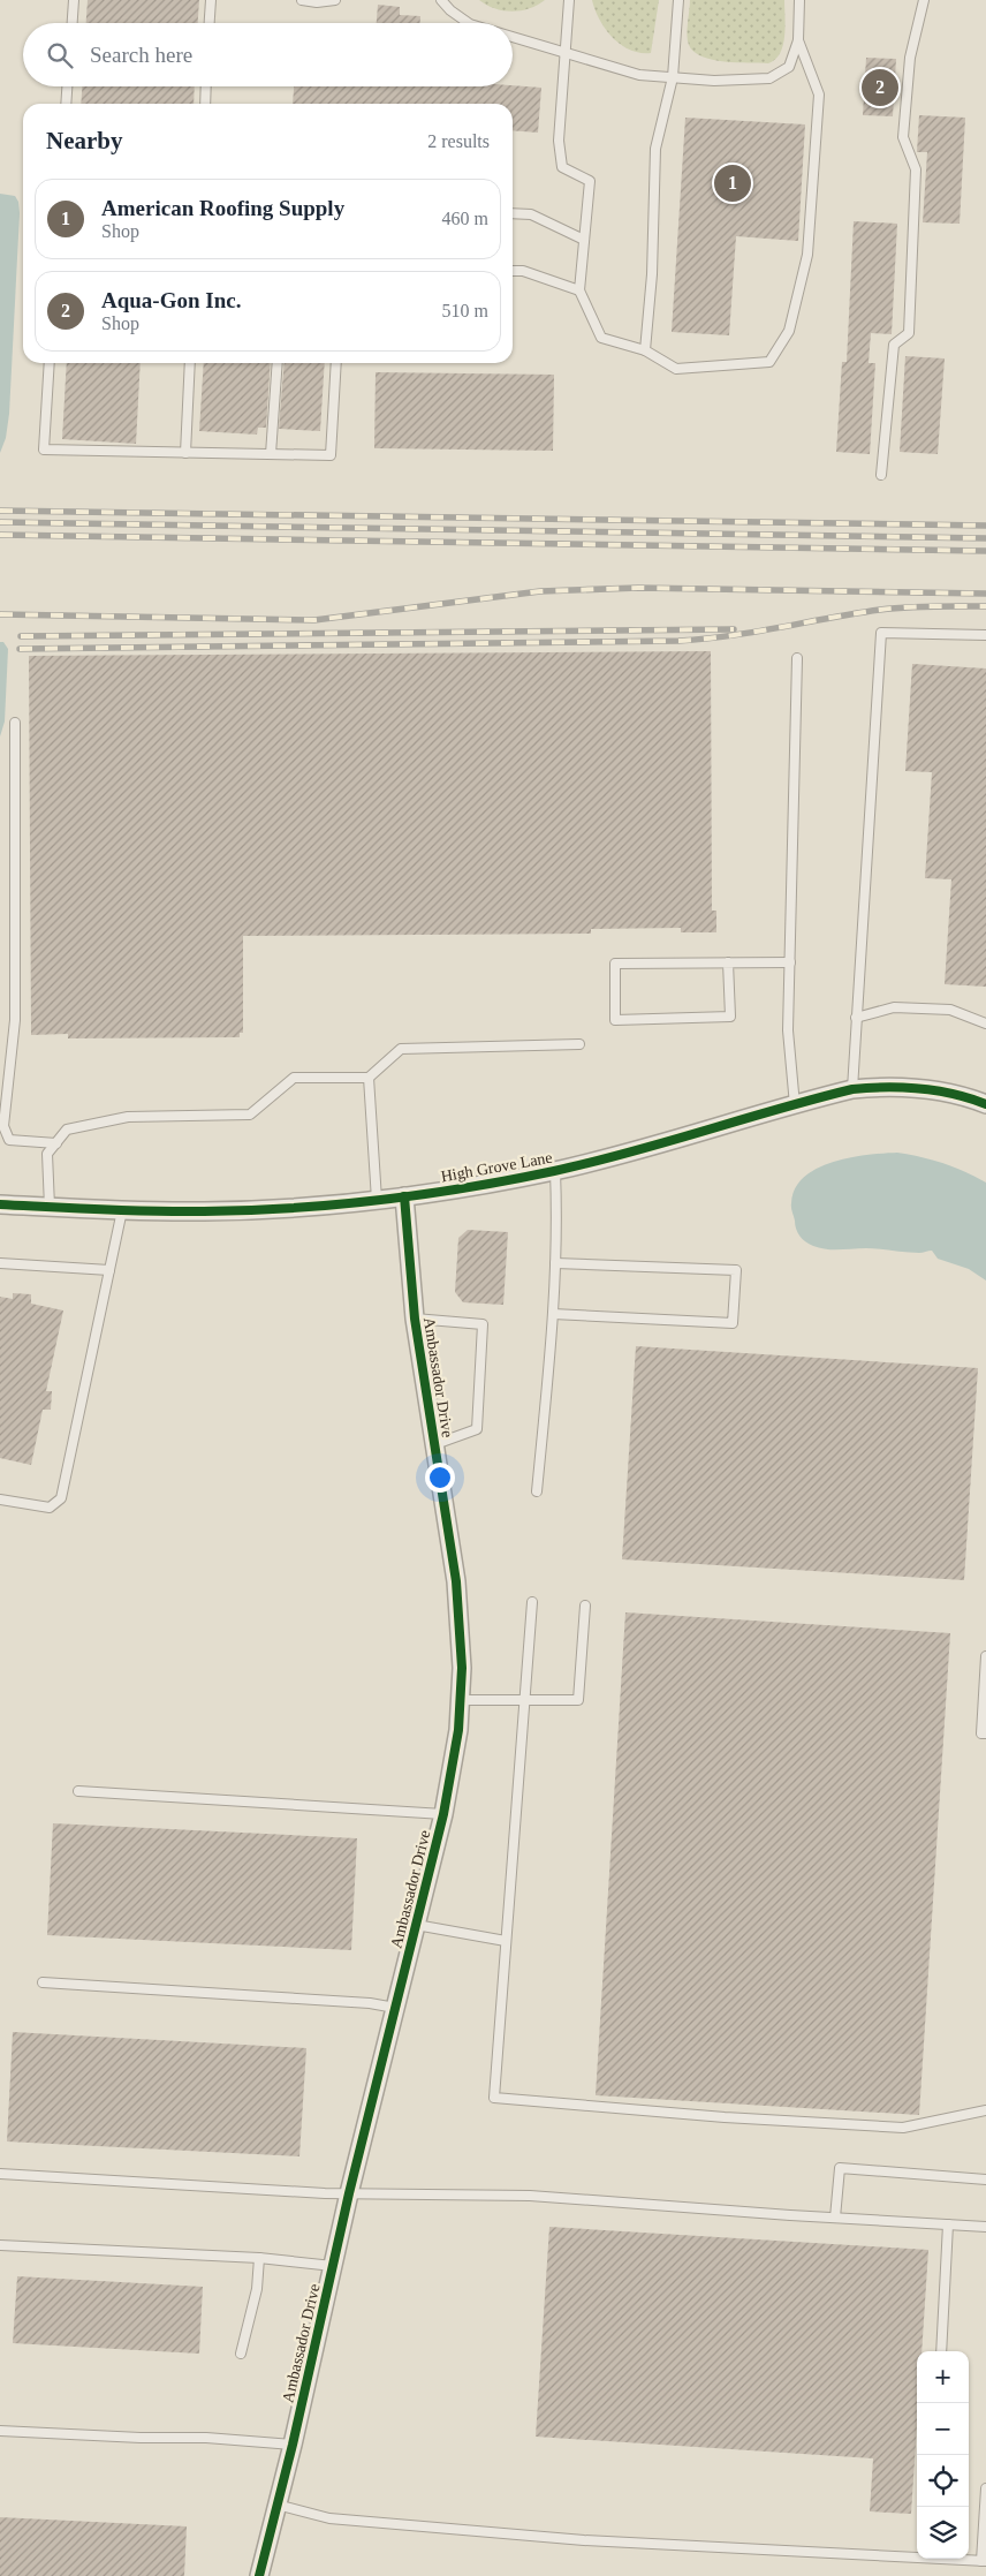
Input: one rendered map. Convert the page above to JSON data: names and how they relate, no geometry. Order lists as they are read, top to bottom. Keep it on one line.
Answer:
{"streets":{"street":["High Grove Lane","Ambassador Drive"]},"crossings":[["High Grove Lane","Ambassador Drive"]],"page":{"search":"Search here","pins":["2","1"],"heading":["Nearby","2 results"],"list":[{"mark":"1","name":"American Roofing Supply","note":"Shop","value":"460 m"},{"mark":"2","name":"Aqua-Gon Inc.","note":"Shop","value":"510 m"}],"map_buttons":["+","−"]}}
